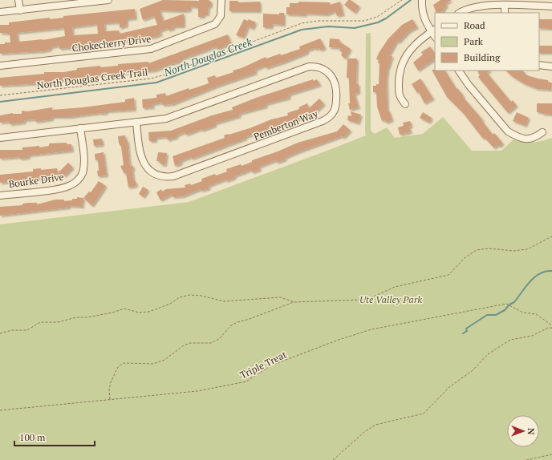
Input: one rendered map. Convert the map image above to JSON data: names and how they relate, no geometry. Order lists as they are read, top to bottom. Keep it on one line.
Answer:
{"streets":{"street":["Chokecherry Drive","Pemberton Way","Bourke Drive"],"path":["North Douglas Creek Trail","Triple Treat"]},"crossings":[["Pemberton Way","Bourke Drive"]],"water":["North Douglas Creek"],"parks":["Ute Valley Park"],"legend":["Road","Park","Building"],"scale_bar":"100 m","north":"right"}
